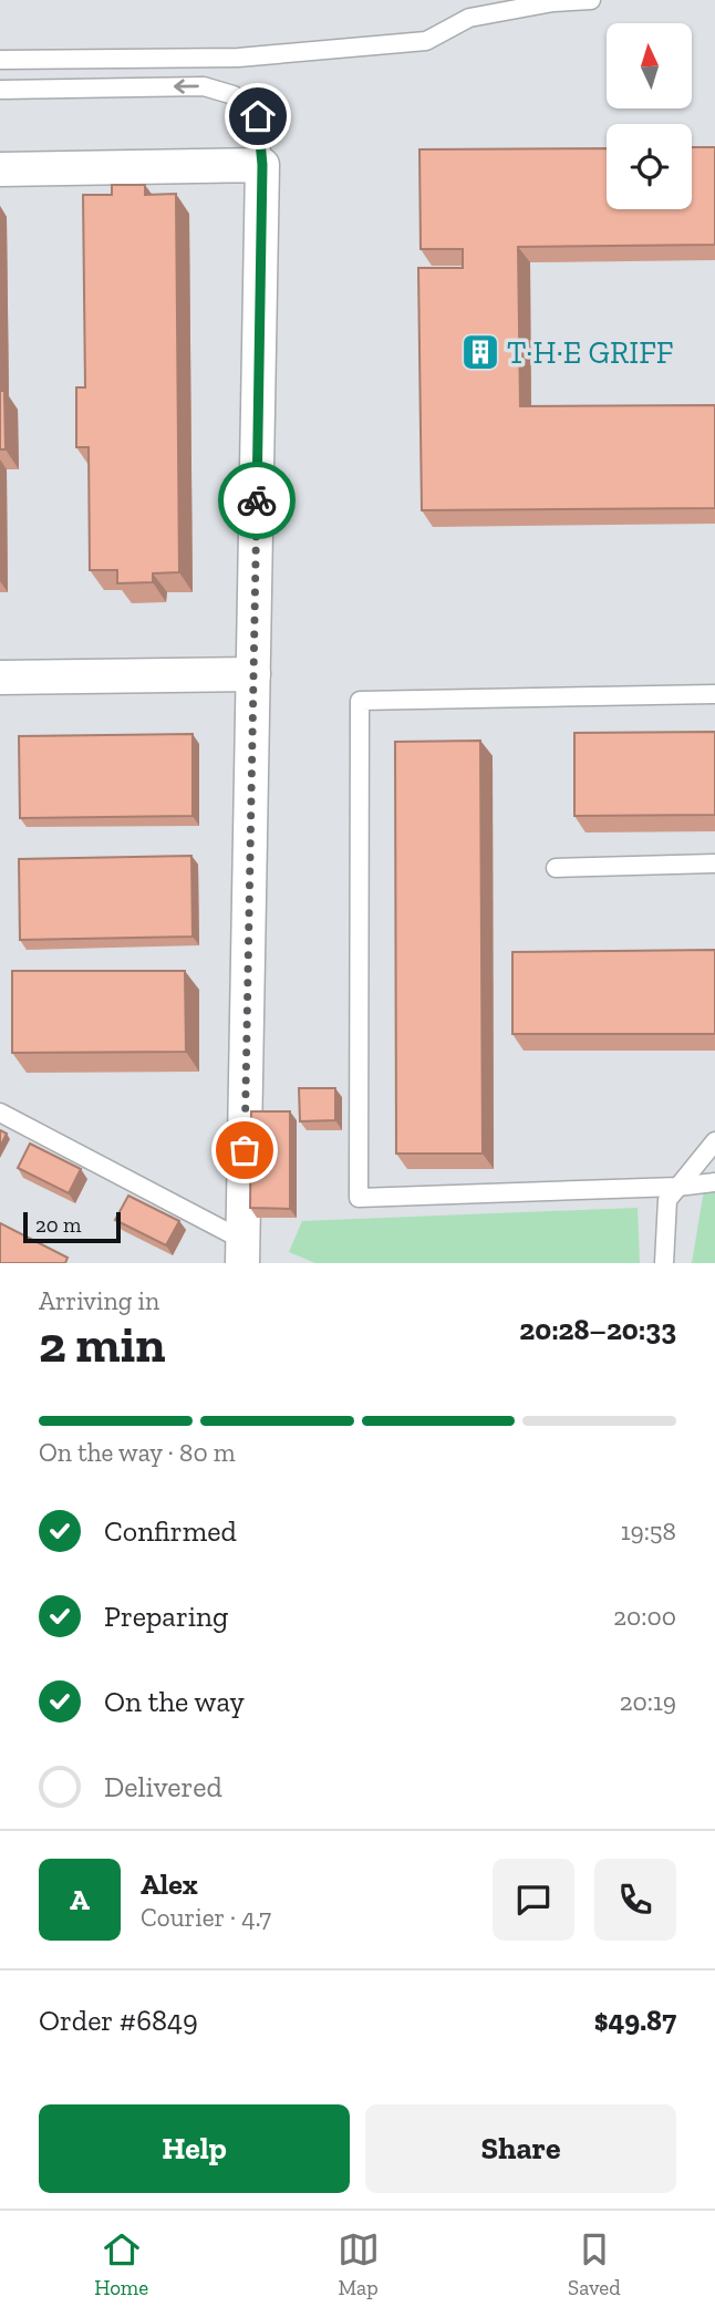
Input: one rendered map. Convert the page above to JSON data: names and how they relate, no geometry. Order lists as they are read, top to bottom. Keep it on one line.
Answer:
{"places":{"building":["T·H·E GRIFF"]},"scale_bar":"20 m","north":"top","page":{"scale":"20 m","heading":["2 min","Arriving in","20:28–20:33"],"panel":["Alex","Courier · 4.7","Order #6849","$49.87"],"bar":"On the way · 80 m","list":[["Confirmed","19:58"],["Preparing","20:00"],["On the way","20:19"],"Delivered"],"round":"A","buttons":["Help","Share"],"tabs":["Home","Map","Saved"]}}
